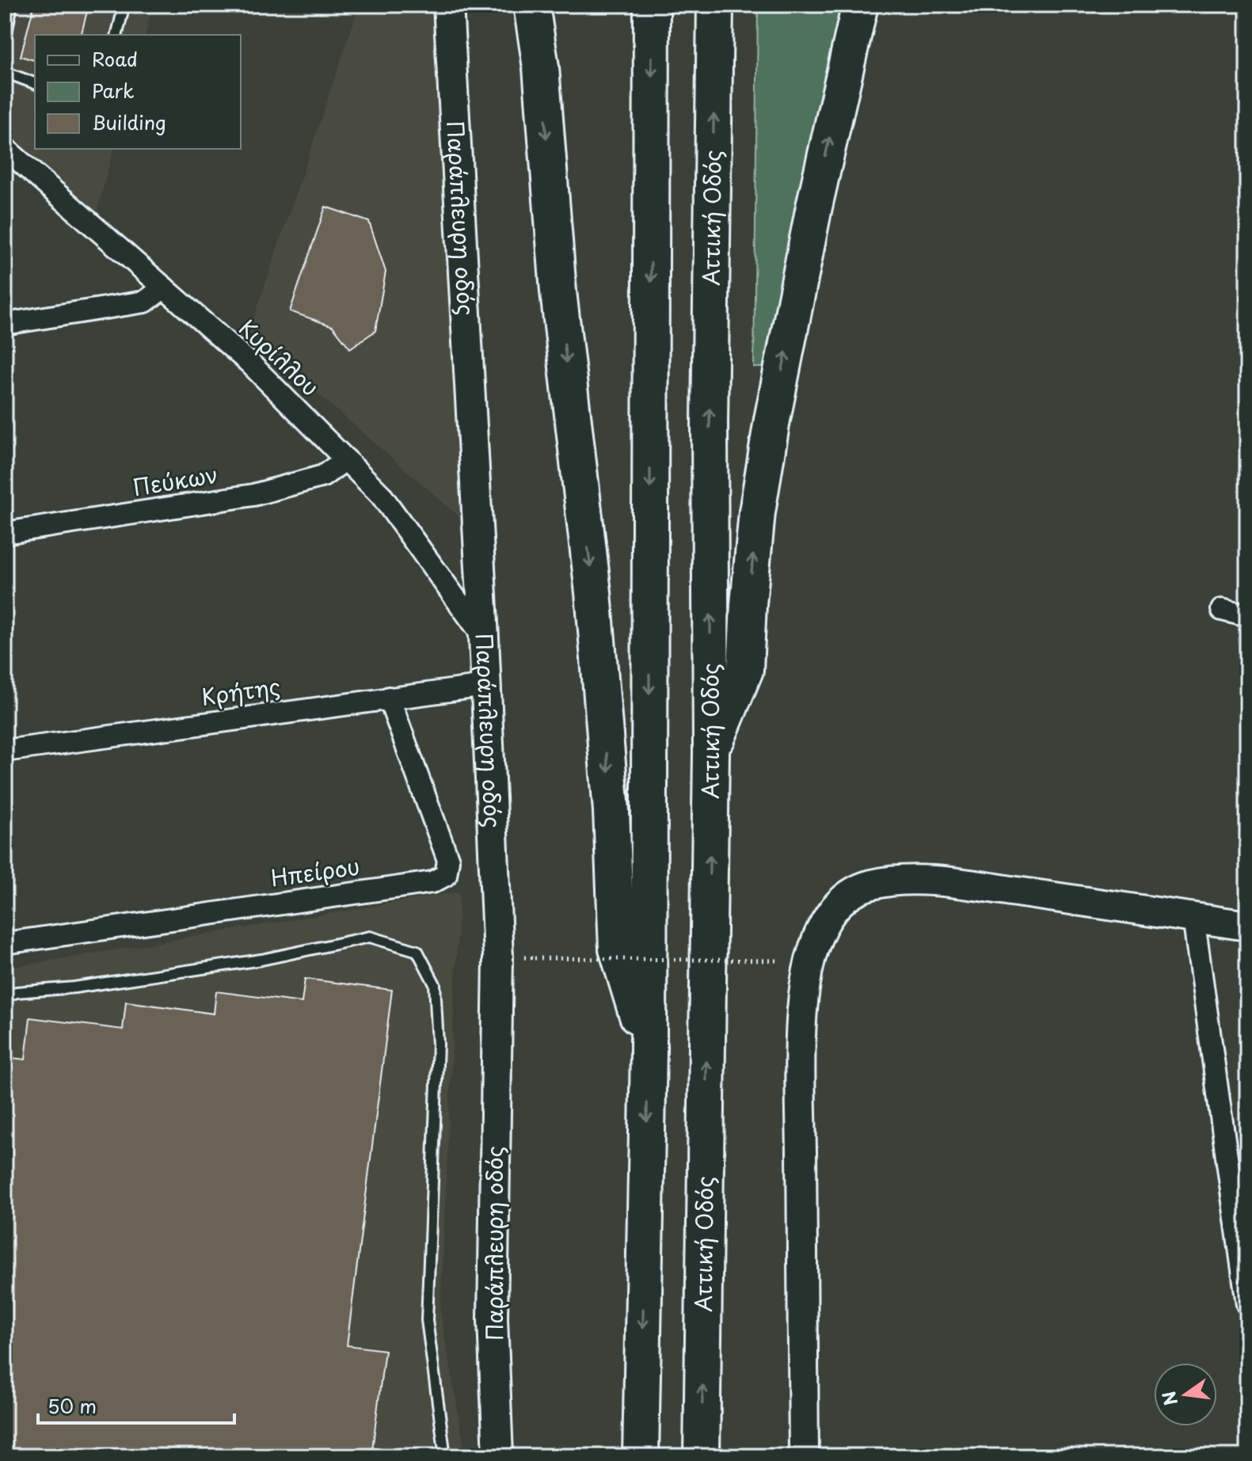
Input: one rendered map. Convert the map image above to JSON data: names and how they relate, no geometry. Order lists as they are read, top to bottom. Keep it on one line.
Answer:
{"streets":{"highway":["Αττική Οδός"],"street":["Παράπλευρη οδός","Κυρίλλου","Πεύκων","Κρήτης","Ηπείρου"]},"crossings":[["Παράπλευρη οδός","Κυρίλλου"],["Παράπλευρη οδός","Κρήτης"],["Κυρίλλου","Πεύκων"],["Κρήτης","Ηπείρου"]],"legend":["Road","Park","Building"],"scale_bar":"50 m","north":"left"}
